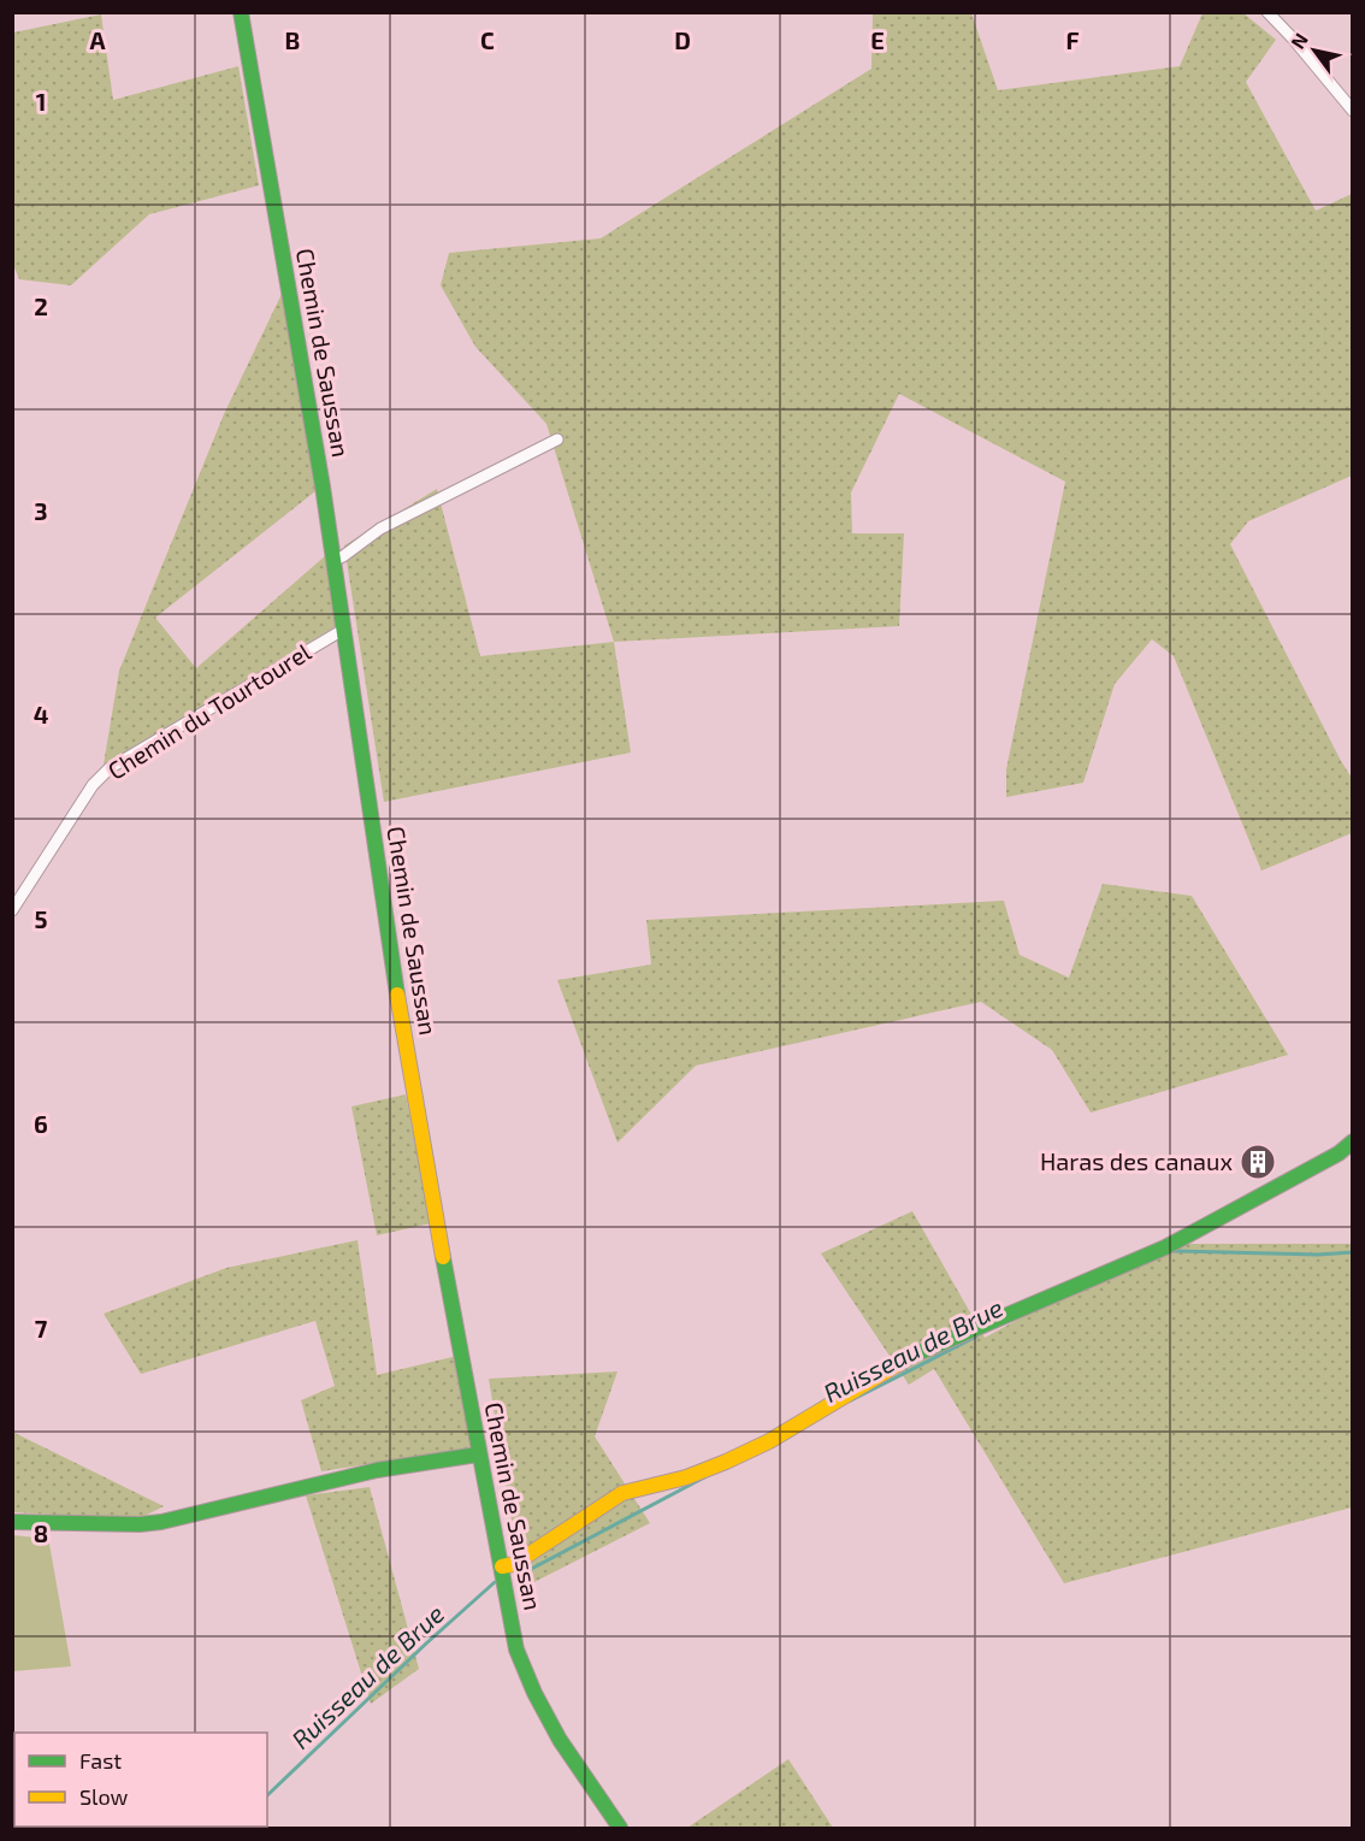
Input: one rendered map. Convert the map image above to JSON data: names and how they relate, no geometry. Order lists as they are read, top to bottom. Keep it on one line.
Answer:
{"streets":{"street":["Chemin de Saussan","Chemin du Tourtourel"]},"crossings":[["Chemin de Saussan","Chemin du Tourtourel"]],"water":["Ruisseau de Brue"],"places":{"building":["Haras des canaux"]},"legend":["Fast","Slow"],"north":"top left","grid":{"columns":["A","B","C","D","E","F"],"rows":["1","2","3","4","5","6","7","8"]}}
